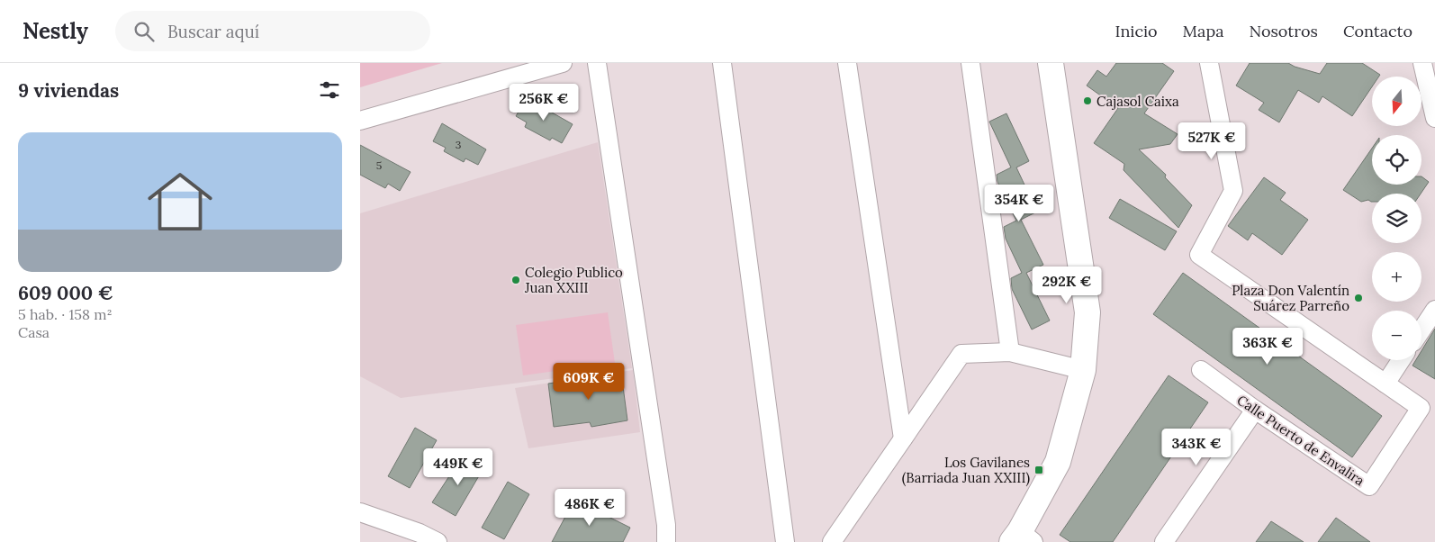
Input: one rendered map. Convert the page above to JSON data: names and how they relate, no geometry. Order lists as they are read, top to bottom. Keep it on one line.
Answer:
{"streets":{"street":["Calle Puerto de Envalira"]},"places":{"other":["Cajasol Caixa","Colegio Publico Juan XXIII","Plaza Don Valentín Suárez Parreño"],"transit":["Los Gavilanes (Barriada Juan XXIII)"]},"house_numbers":["3","5"],"north":"bottom","page":{"header":"Nestly","search":"Buscar aquí","nav":["Inicio","Mapa","Nosotros","Contacto"],"heading":"9 viviendas","map_buttons":["+","−"],"price":["256K €","527K €","354K €","292K €","363K €","609K €","343K €","449K €","486K €"],"list":[{"name":"609 000 €","note":"5 hab. · 158 m² · Casa"}]}}
